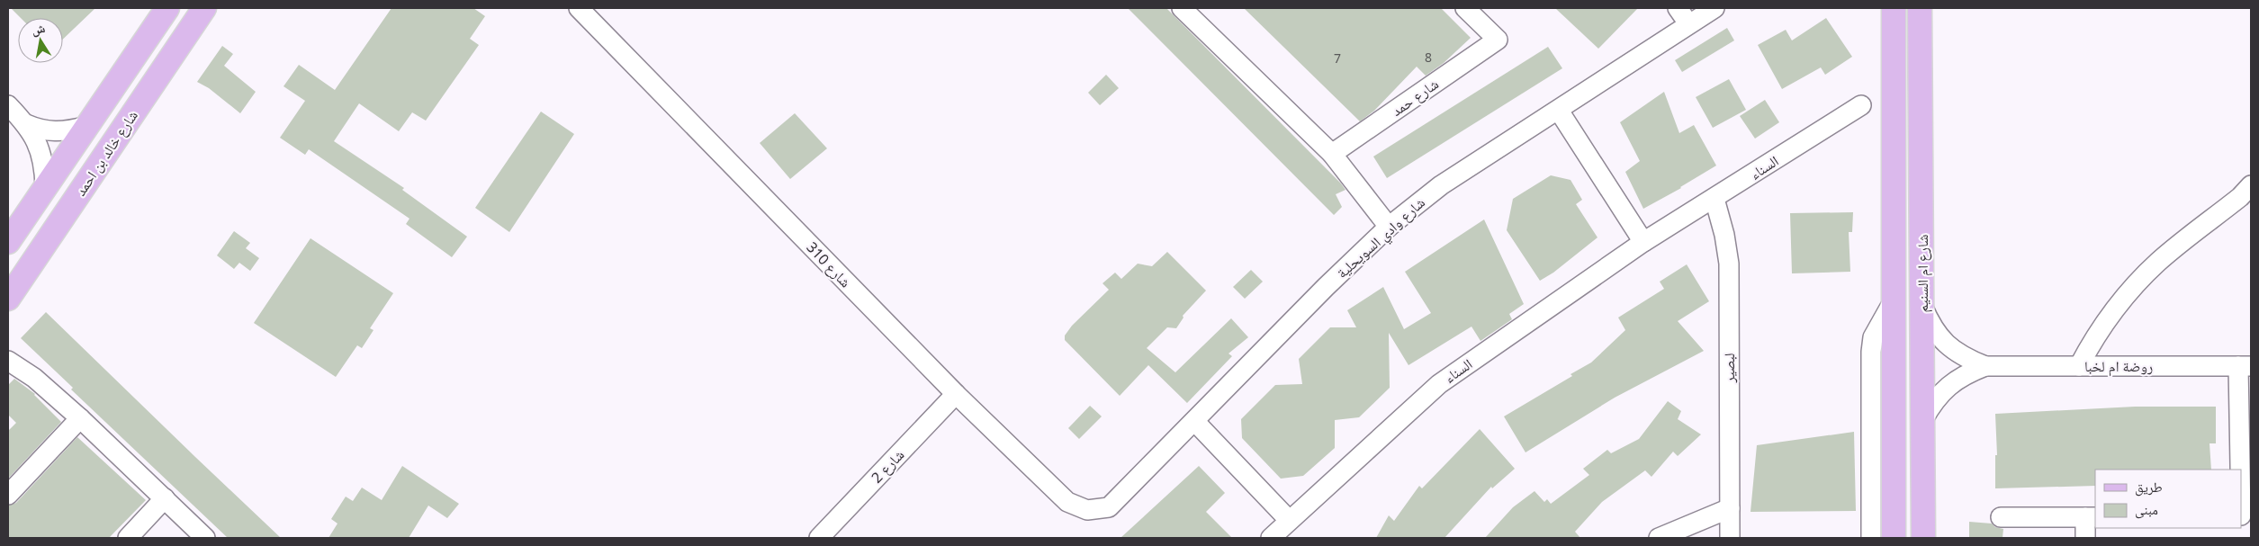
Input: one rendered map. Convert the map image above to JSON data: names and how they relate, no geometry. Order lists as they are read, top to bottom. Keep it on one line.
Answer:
{"streets":{"main road":["شارع خالد بن احمد","شارع ام السنيم"],"street":["شارع حمد","السناء","شارع وادي السويحلية","شارع 310","روضة ام لخبا","لبصير","شارع 2"]},"crossings":[["السناء","لبصير"],["شارع وادي السويحلية","شارع 310"],["شارع 310","شارع 2"],["شارع ام السنيم","روضة ام لخبا"]],"house_numbers":["8","7"],"legend":["طريق","مبنى"],"north":"top"}
